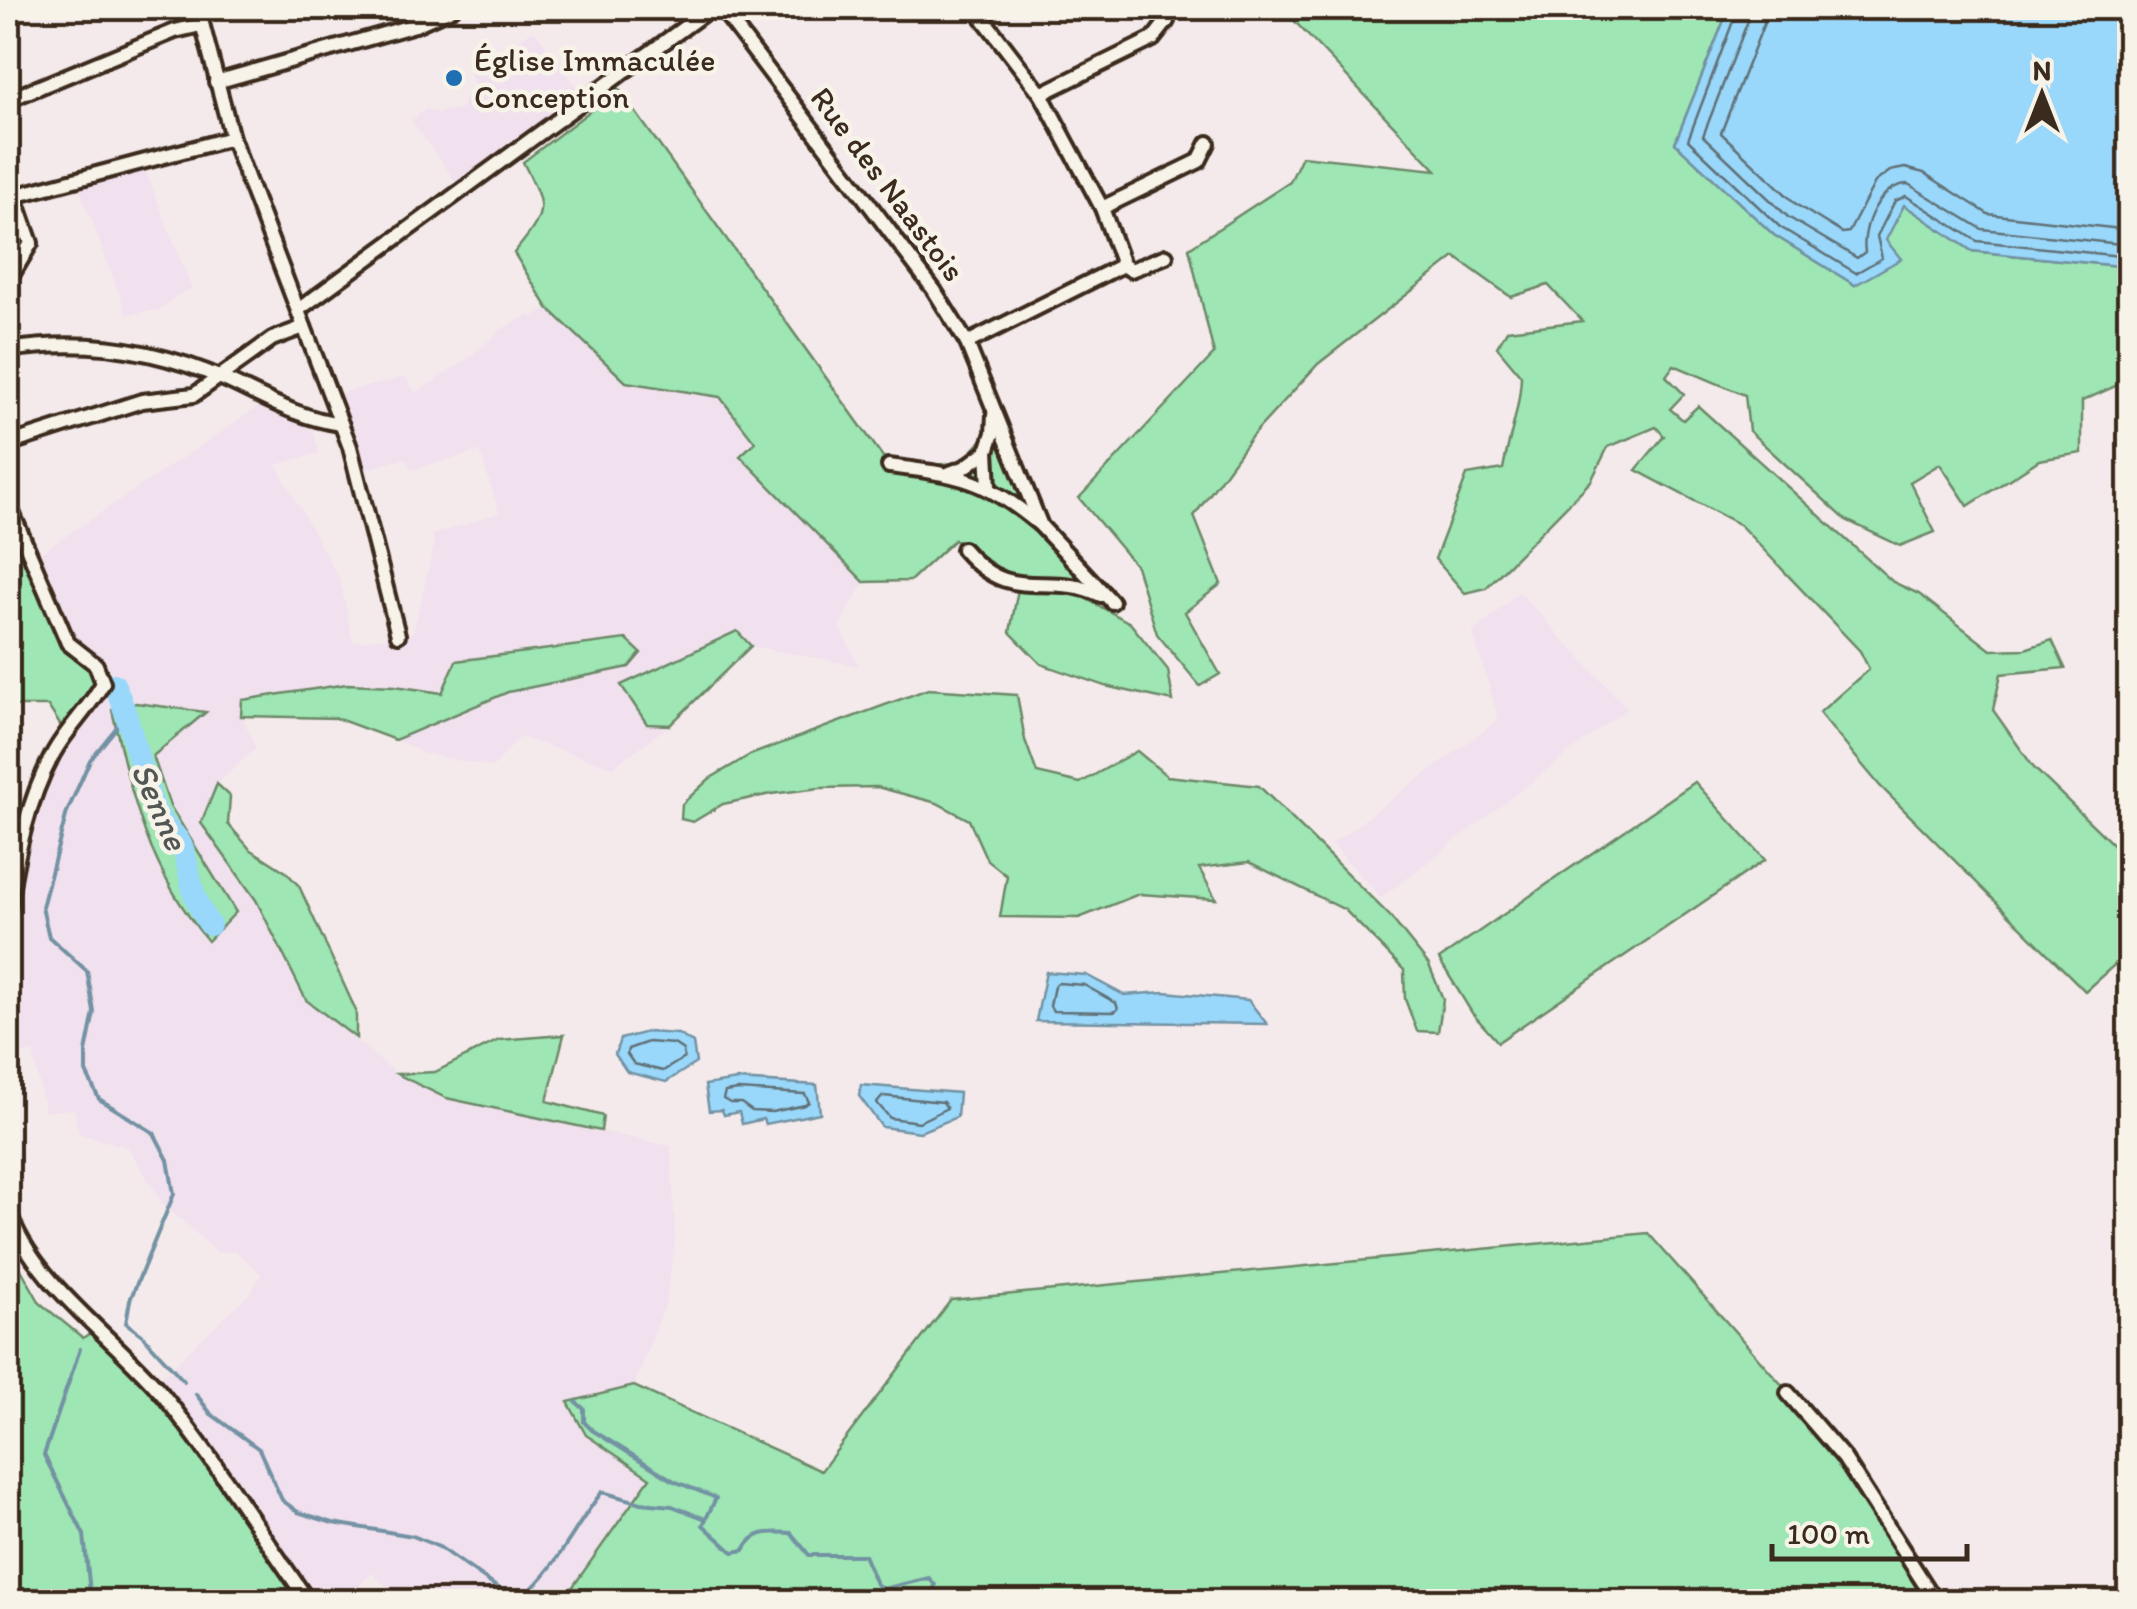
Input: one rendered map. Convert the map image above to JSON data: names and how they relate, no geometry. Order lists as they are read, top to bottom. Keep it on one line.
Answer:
{"streets":{"street":["Rue des Naastois"]},"water":["Senne"],"places":["Église Immaculée Conception"],"scale_bar":"100 m","north":"top"}
